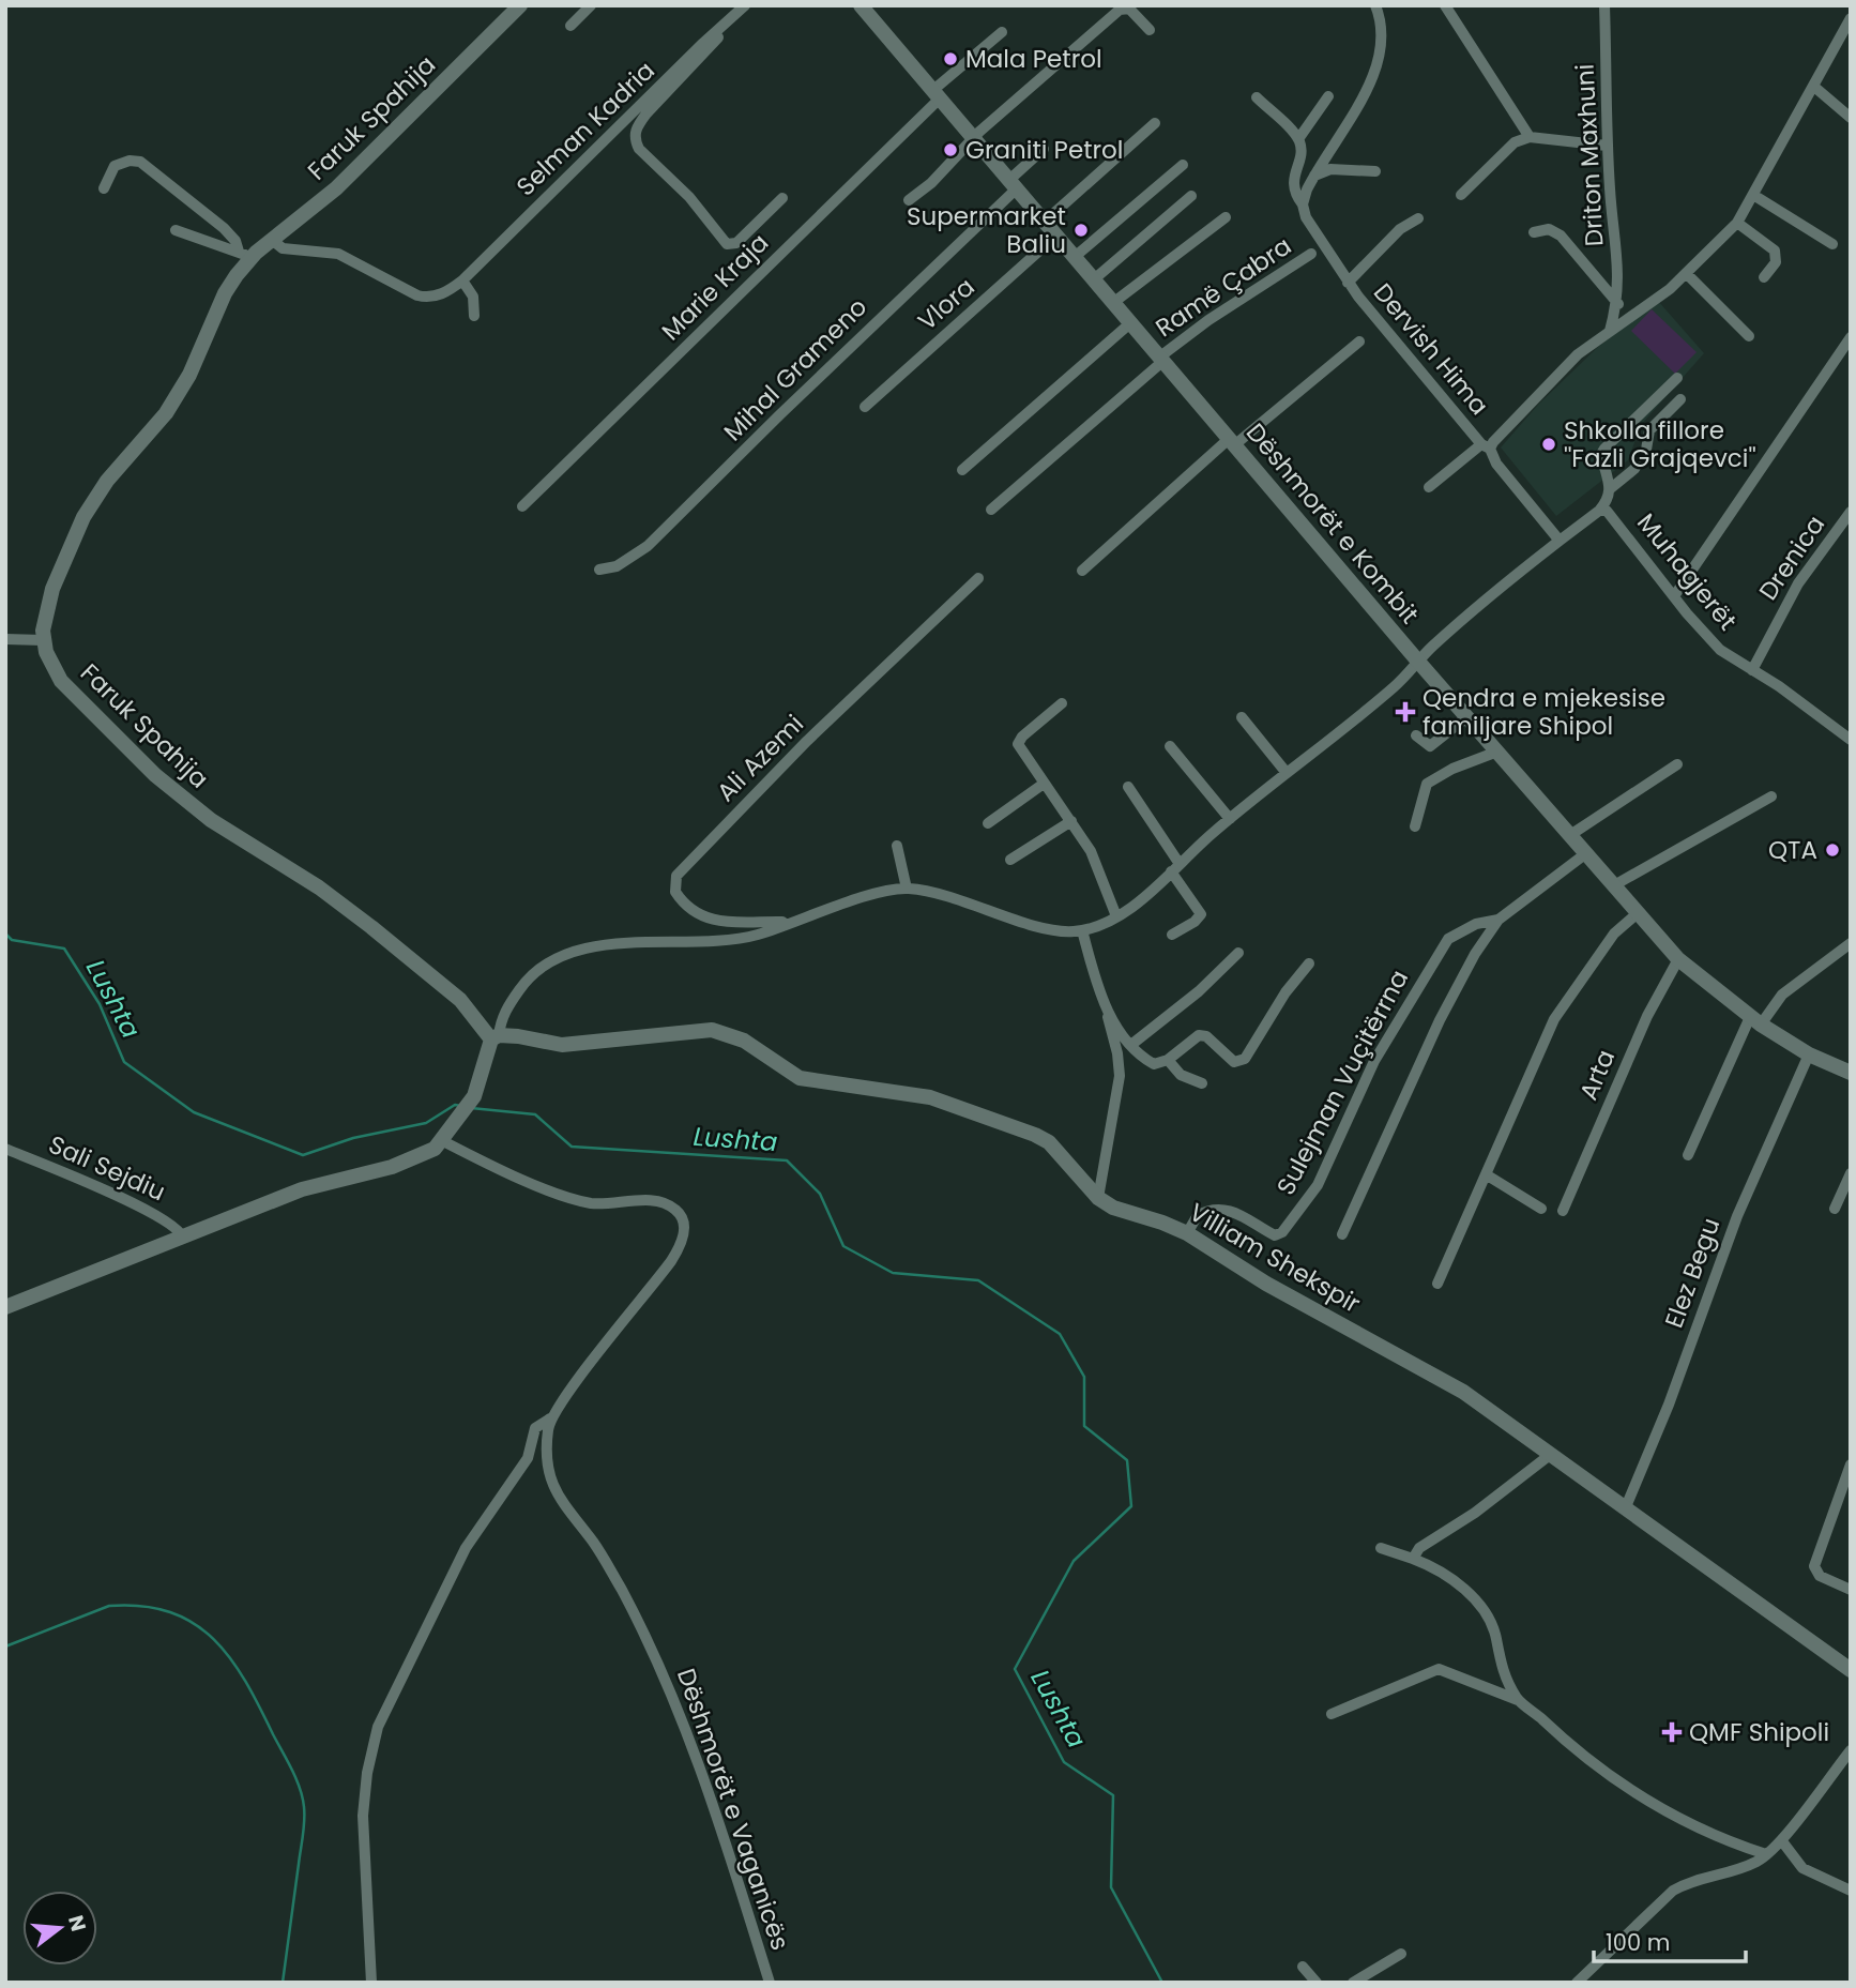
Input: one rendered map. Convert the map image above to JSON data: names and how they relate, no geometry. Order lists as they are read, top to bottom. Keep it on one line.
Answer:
{"streets":{"street":["Faruk Spahija","Selman Kadria","Driton Maxhuni","Marie Kraja","Ramë Çabra","Vlora","Dervish Hima","Mihal Grameno","Dëshmorët e Kombit","Drenica","Muhagjerët","Ali Azemi","Arta","Sulejman Vuçitërrna","Sali Sejdiu","Villiam Shekspir","Elez Begu","Dëshmorët e Vaganicës"]},"crossings":[["Faruk Spahija","Selman Kadria"],["Faruk Spahija","Villiam Shekspir"],["Marie Kraja","Dëshmorët e Kombit"],["Ramë Çabra","Dëshmorët e Kombit"],["Vlora","Dëshmorët e Kombit"],["Mihal Grameno","Dëshmorët e Kombit"],["Dëshmorët e Kombit","Muhagjerët"],["Dëshmorët e Kombit","Arta"],["Dëshmorët e Kombit","Sulejman Vuçitërrna"],["Dëshmorët e Kombit","Elez Begu"],["Drenica","Muhagjerët"],["Sulejman Vuçitërrna","Villiam Shekspir"],["Villiam Shekspir","Elez Begu"]],"water":["Lushta"],"places":{"other":["Mala Petrol","Graniti Petrol","Supermarket Baliu","Shkolla fillore ''Fazli Grajqevci''","QTA"],"health":["Qendra e mjekesise familjare Shipol","QMF Shipoli"]},"scale_bar":"100 m","north":"right"}
